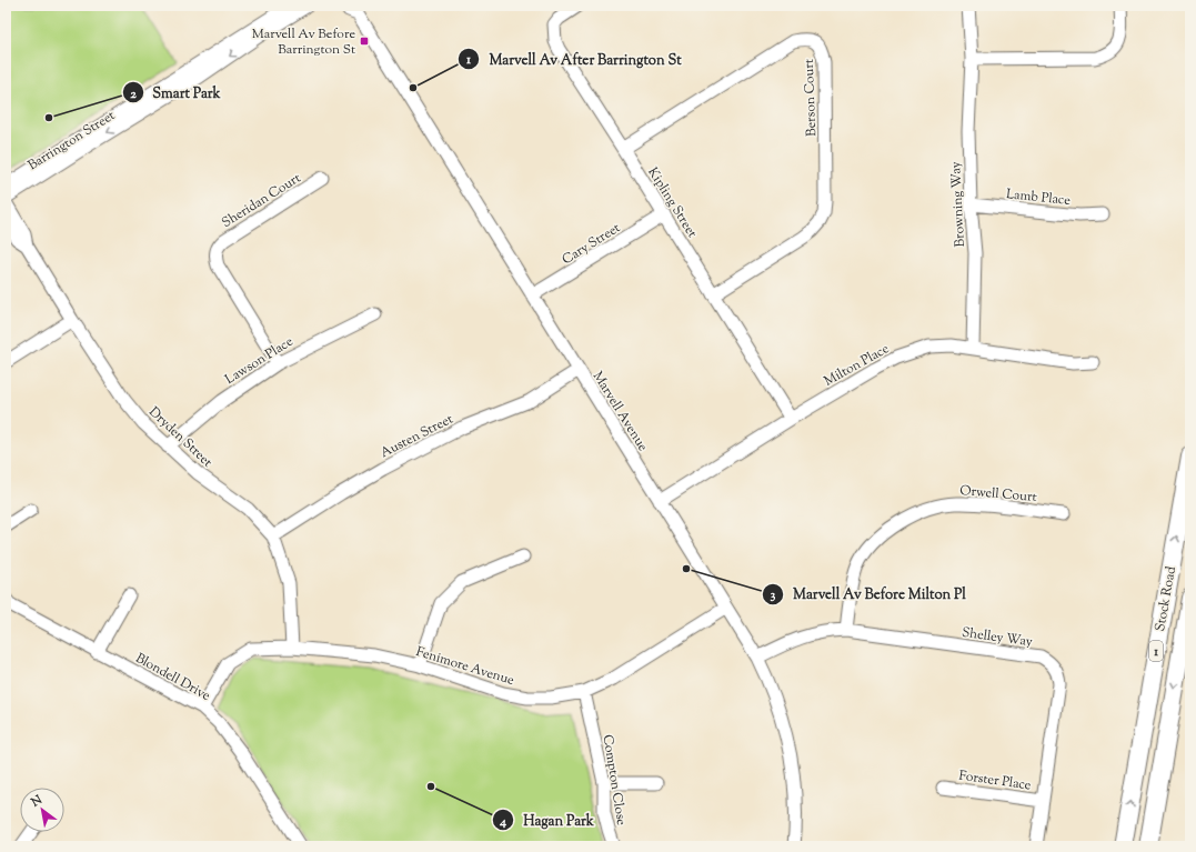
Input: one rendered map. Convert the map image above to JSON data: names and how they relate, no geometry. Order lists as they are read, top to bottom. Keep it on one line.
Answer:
{"streets":{"highway":["Stock Road","1"],"street":["Berson Court","Barrington Street","Lamb Place","Sheridan Court","Kipling Street","Browning Way","Cary Street","Lawson Place","Milton Place","Marvell Avenue","Austen Street","Dryden Street","Orwell Court","Shelley Way","Fenimore Avenue","Blondell Drive","Compton Close","Forster Place"]},"crossings":[["Berson Court","Kipling Street"],["Lamb Place","Browning Way"],["Sheridan Court","Lawson Place"],["Kipling Street","Cary Street"],["Kipling Street","Milton Place"],["Browning Way","Milton Place"],["Cary Street","Marvell Avenue"],["Lawson Place","Dryden Street"],["Milton Place","Marvell Avenue"],["Marvell Avenue","Austen Street"],["Marvell Avenue","Shelley Way"],["Marvell Avenue","Fenimore Avenue"],["Austen Street","Dryden Street"],["Dryden Street","Fenimore Avenue"],["Orwell Court","Shelley Way"],["Shelley Way","Forster Place"],["Fenimore Avenue","Blondell Drive"],["Fenimore Avenue","Compton Close"]],"places":{"transit":["Marvell Av Before Barrington St"],"other":["Marvell Av After Barrington St","Smart Park","Marvell Av Before Milton Pl","Hagan Park"]},"north":"top left"}
